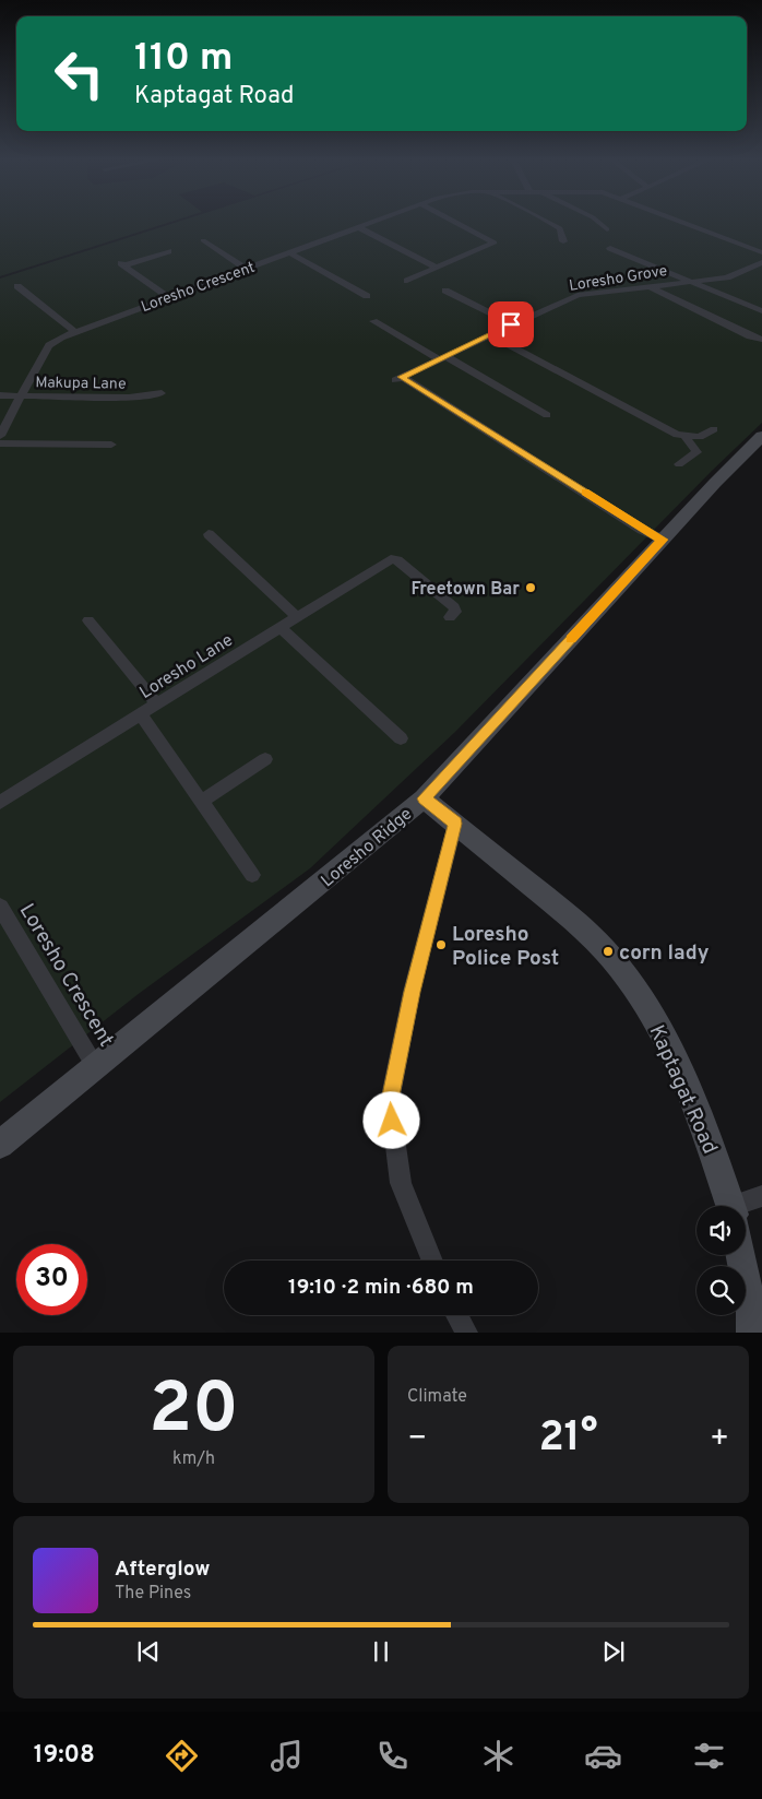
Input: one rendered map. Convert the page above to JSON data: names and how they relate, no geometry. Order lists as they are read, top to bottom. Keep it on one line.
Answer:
{"streets":{"main road":["Loresho Ridge","Kaptagat Road"],"street":["Loresho Grove","Loresho Crescent","Makupa Lane","Loresho Lane"]},"crossings":[["Loresho Grove","Loresho Ridge"],["Loresho Crescent","Makupa Lane"],["Loresho Crescent","Loresho Ridge"],["Loresho Ridge","Kaptagat Road"]],"places":["Freetown Bar","Loresho Police Post","corn lady"],"page":{"turn":["110 m","Kaptagat Road"],"limit":"30","trip":"19:10 · 2 min · 680 m","tile":[["20","km/h"],"Climate"],"heat":["−","21°","+"],"song":["Afterglow","The Pines"],"tabs":"19:08"}}
